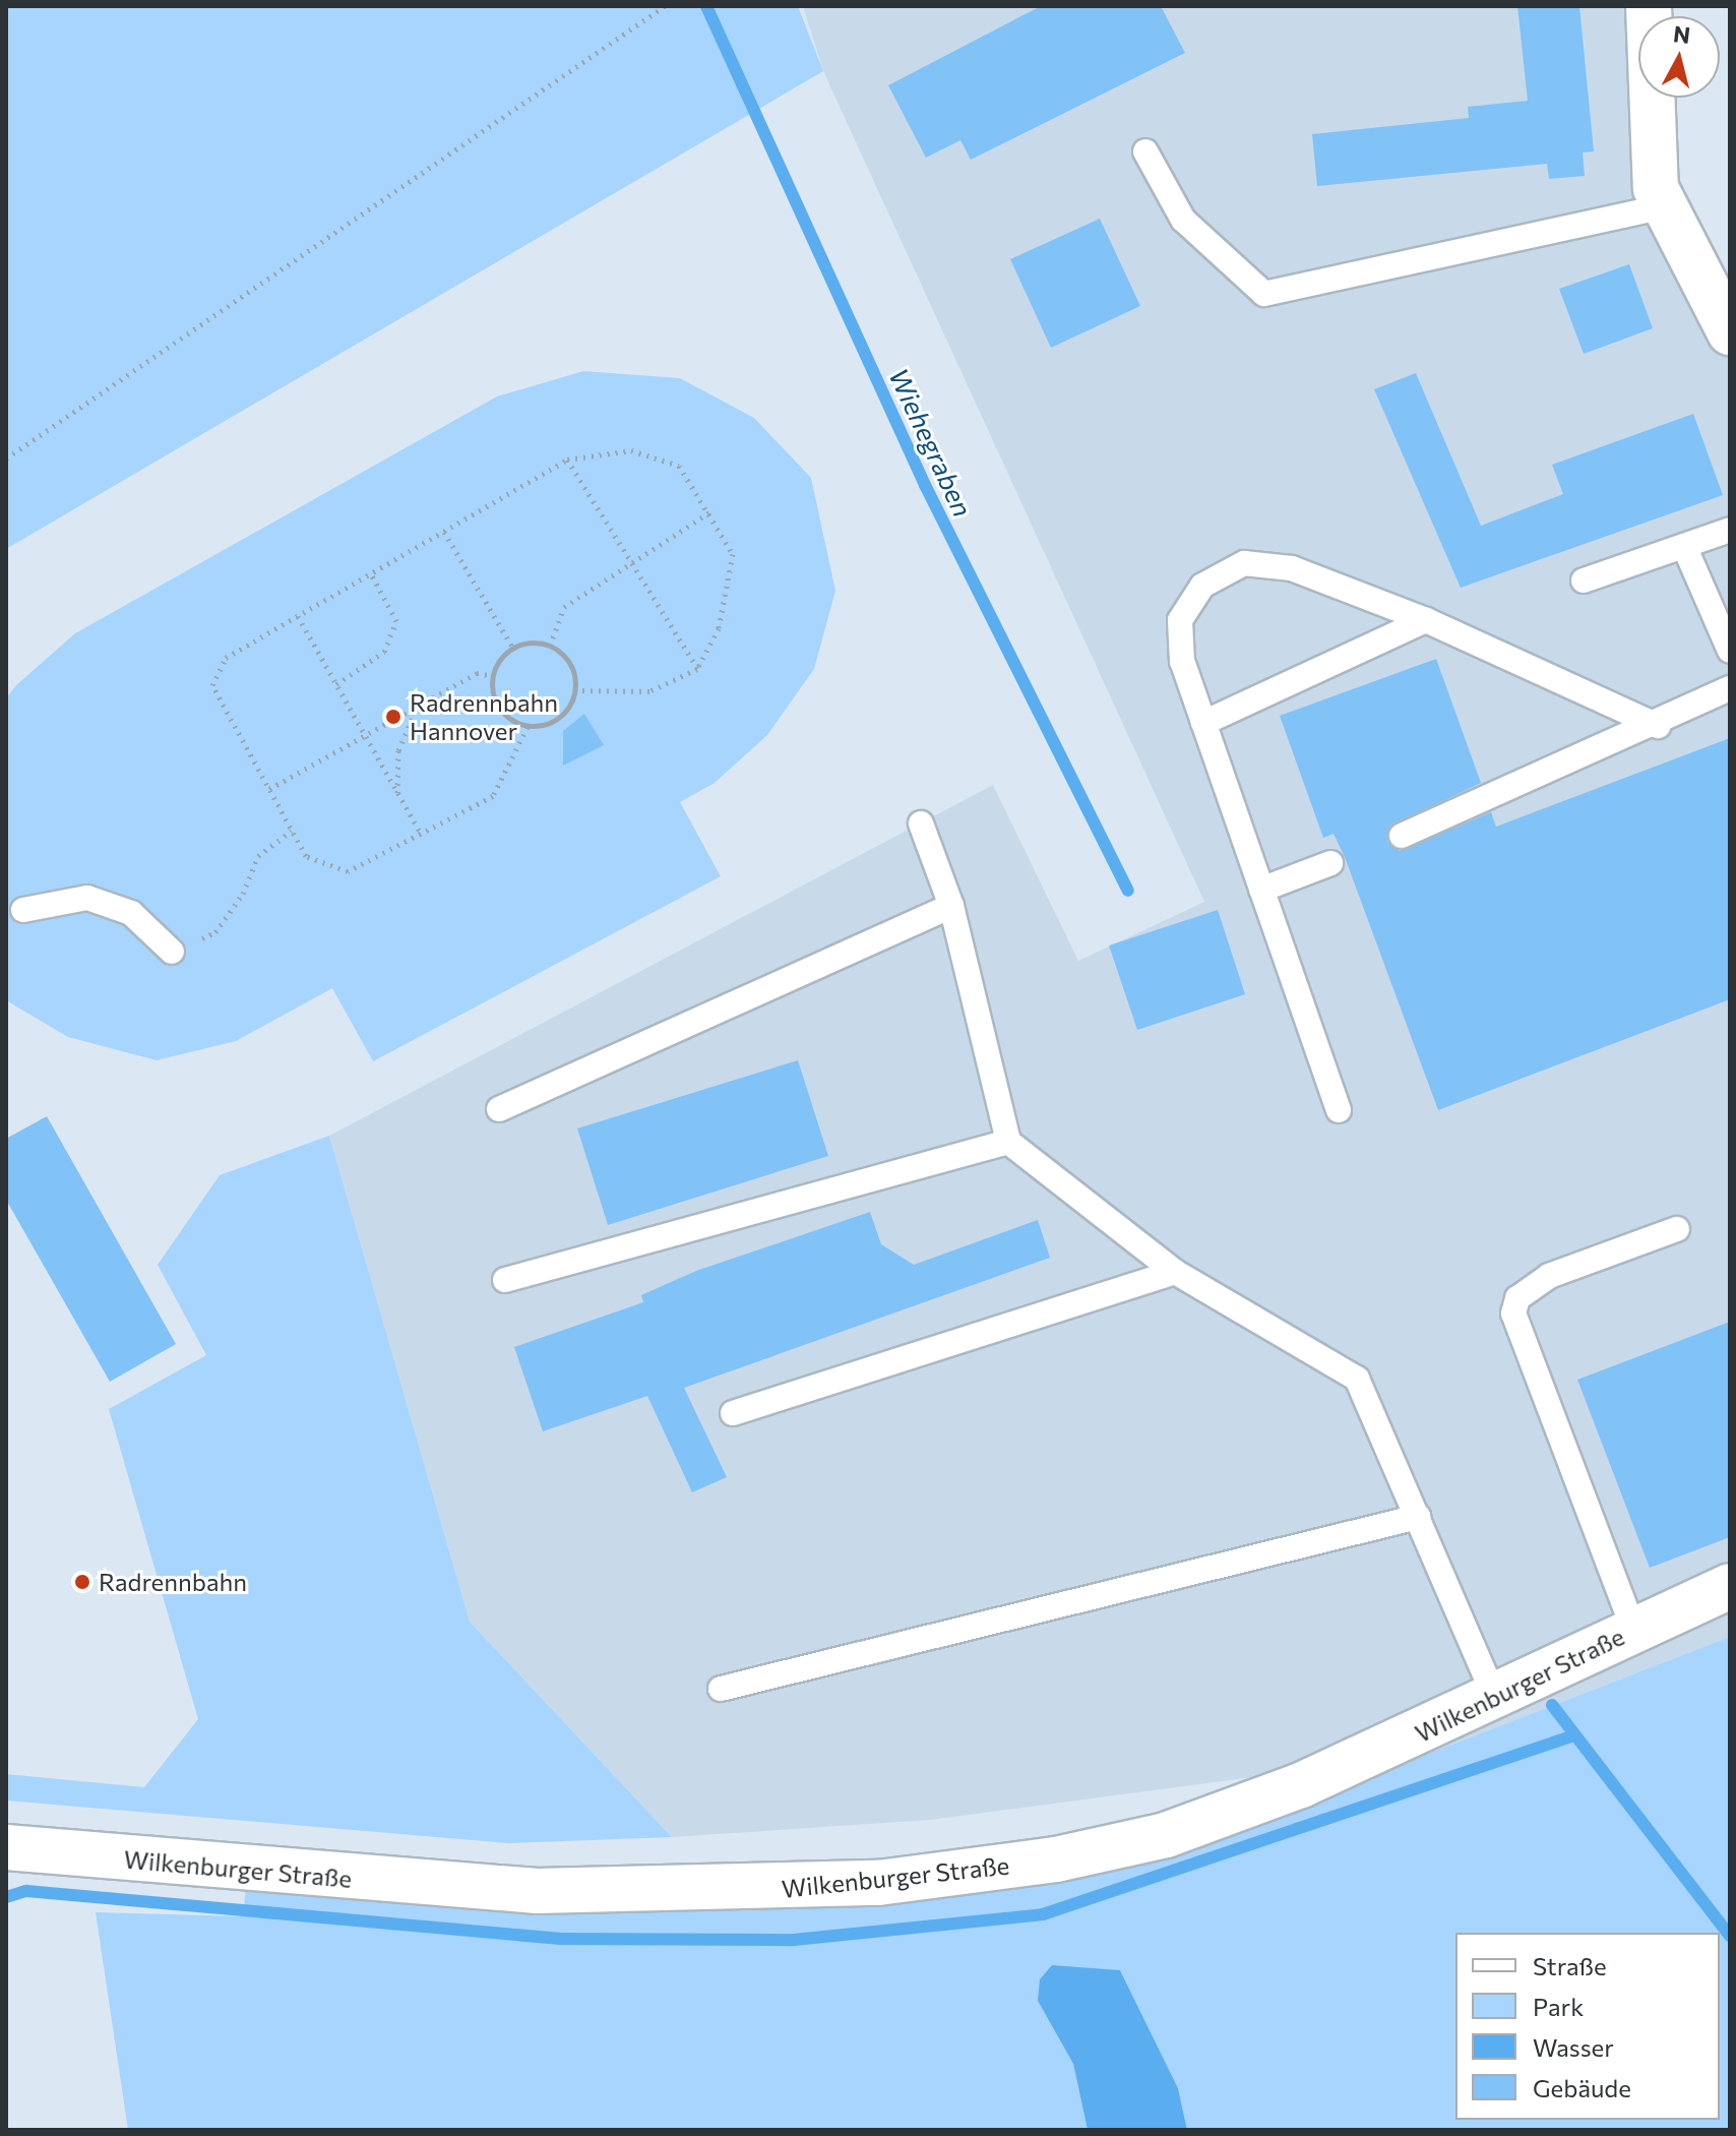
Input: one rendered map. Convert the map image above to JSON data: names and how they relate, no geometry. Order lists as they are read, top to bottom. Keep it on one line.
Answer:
{"streets":{"main road":["Wilkenburger Straße"]},"water":["Wiehegraben"],"places":["Radrennbahn Hannover","Radrennbahn"],"legend":["Straße","Park","Wasser","Gebäude"],"north":"top"}
